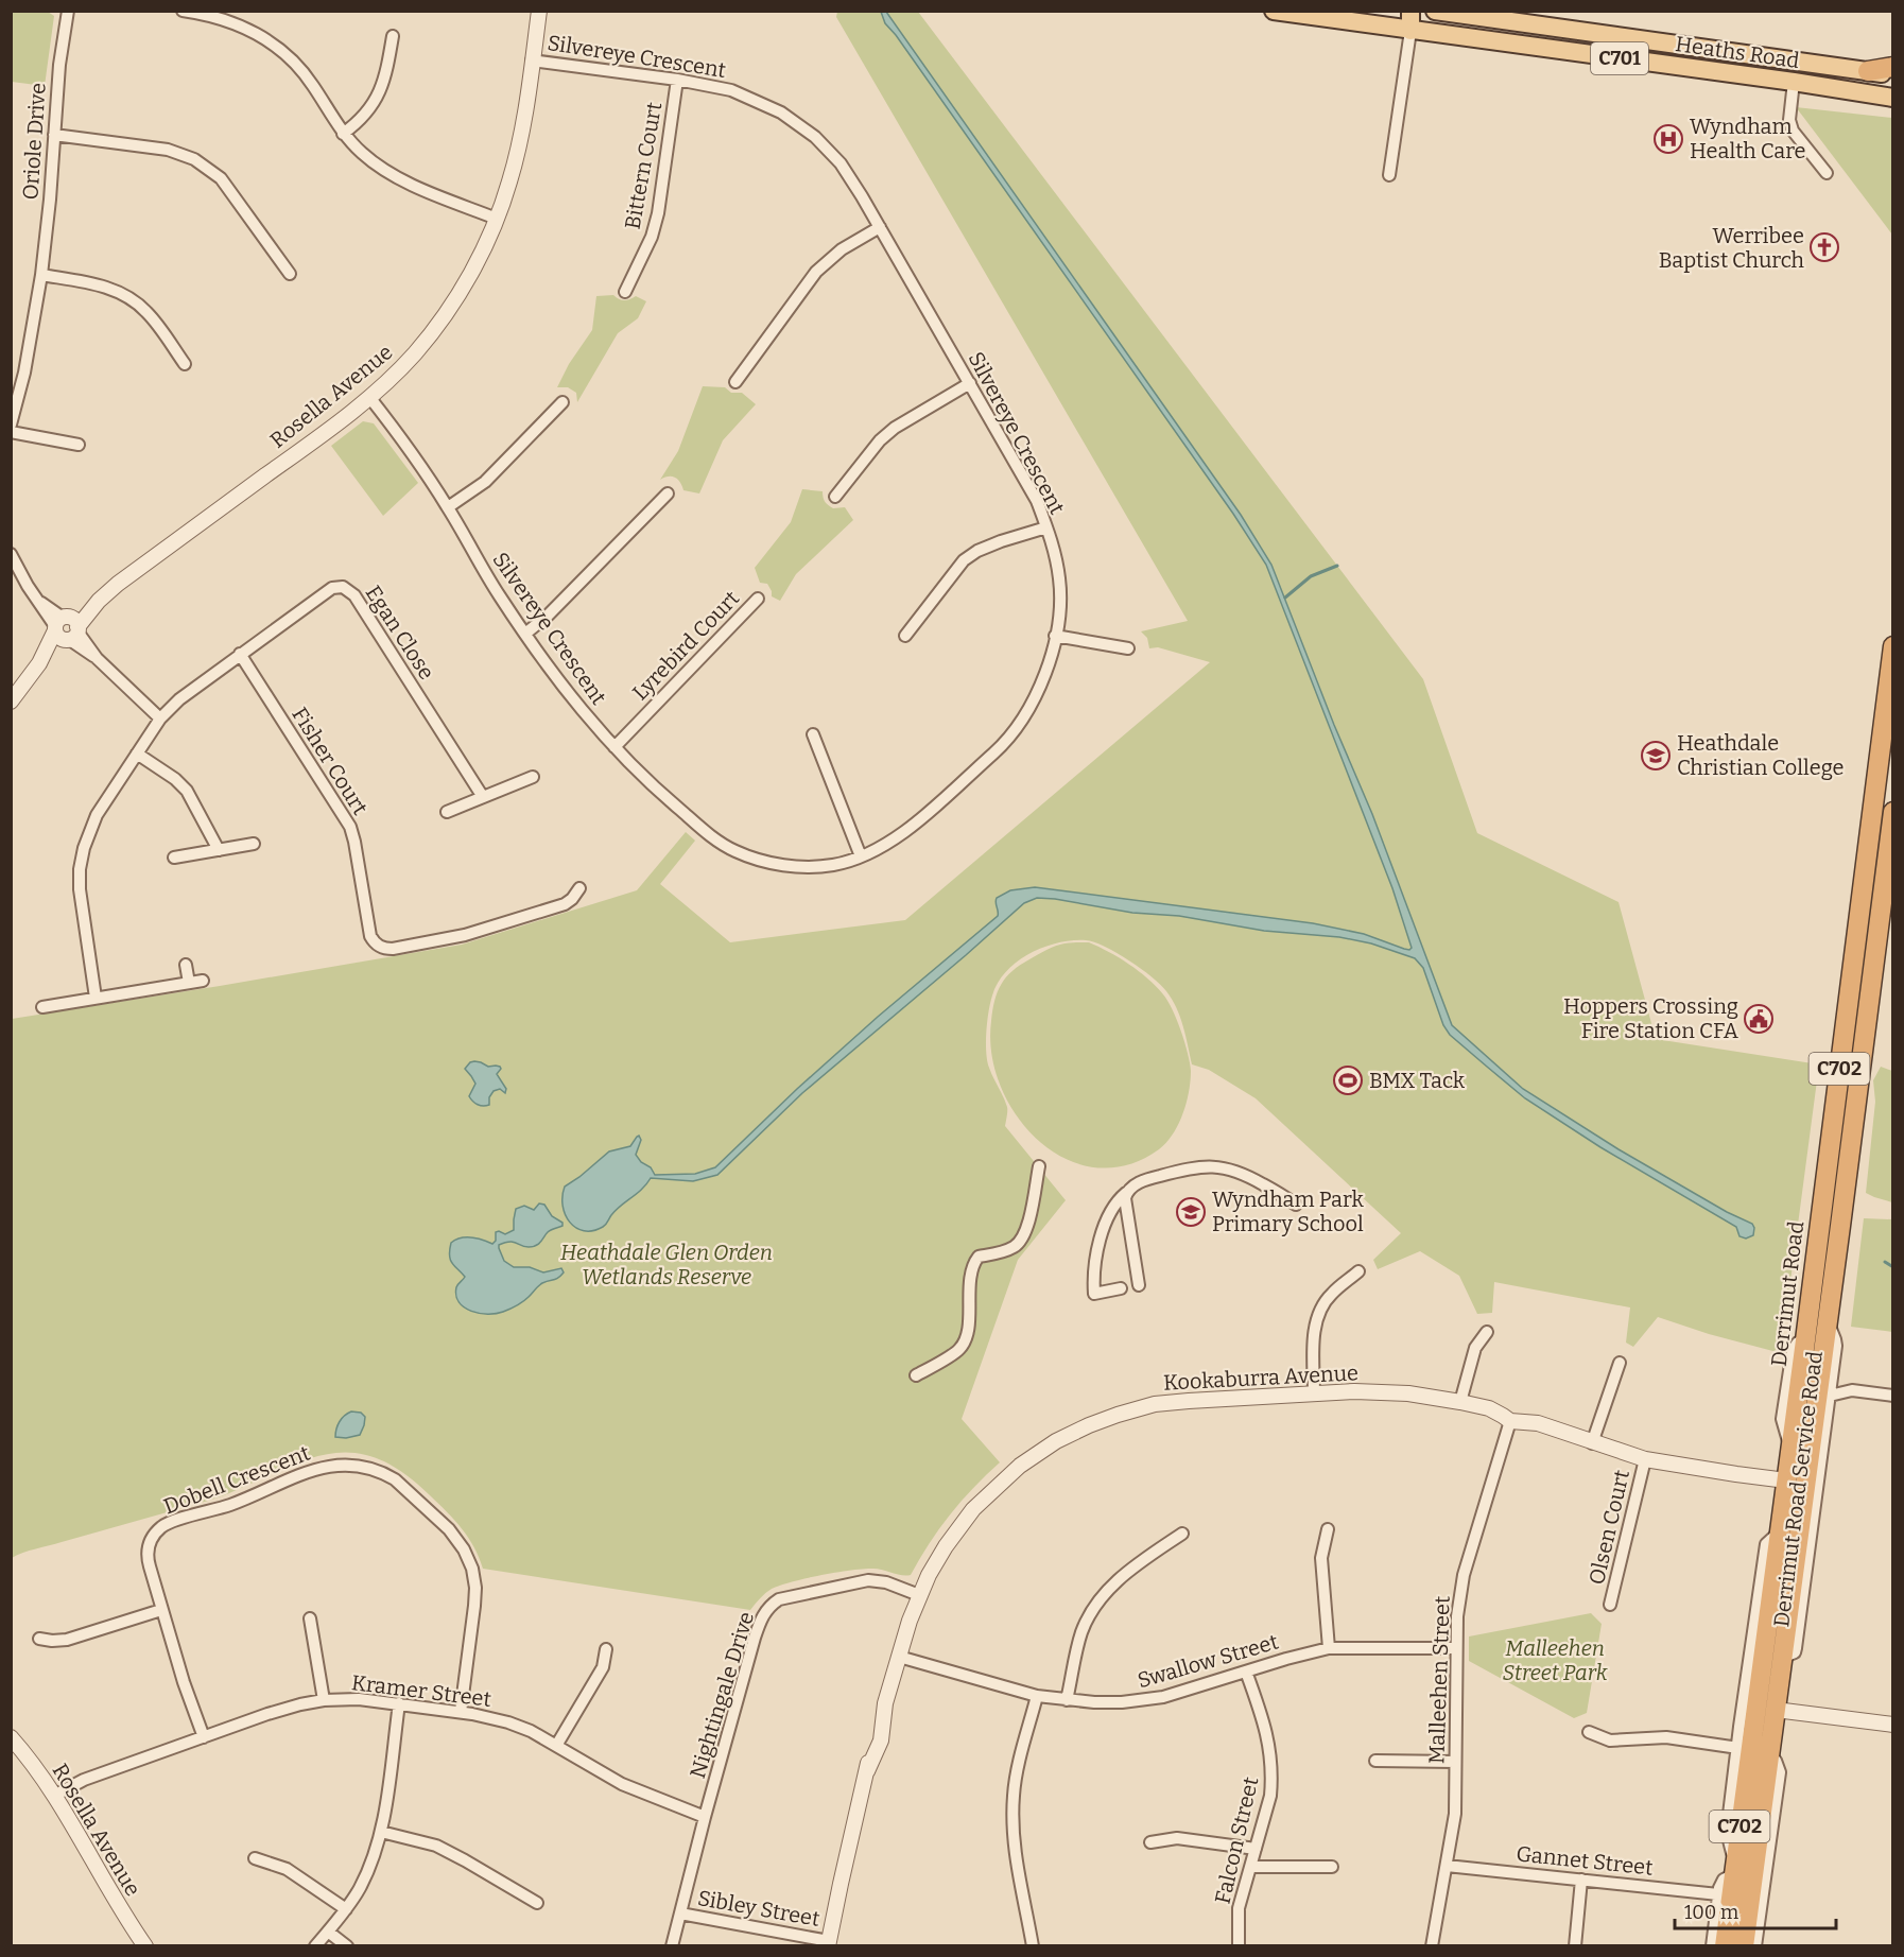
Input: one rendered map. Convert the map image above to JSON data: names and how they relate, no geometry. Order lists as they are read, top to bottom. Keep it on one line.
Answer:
{"streets":{"highway":["C702","Derrimut Road"],"main road":["Heaths Road","C701"],"street":["Silvereye Crescent","Oriole Drive","Bittern Court","Rosella Avenue","Egan Close","Lyrebird Court","Fisher Court","Kookaburra Avenue","Dobell Crescent","Derrimut Road Service Road","Olsen Court","Swallow Street","Malleehen Street","Kramer Street","Nightingale Drive","Falcon Street","Gannet Street","Sibley Street"]},"crossings":[["Silvereye Crescent","Bittern Court"],["Silvereye Crescent","Rosella Avenue"],["Silvereye Crescent","Lyrebird Court"],["Rosella Avenue","Kramer Street"],["Egan Close","Fisher Court"],["Derrimut Road","Kookaburra Avenue"],["Derrimut Road","Derrimut Road Service Road"],["Derrimut Road","Gannet Street"],["Kookaburra Avenue","Olsen Court"],["Kookaburra Avenue","Swallow Street"],["Kookaburra Avenue","Malleehen Street"],["Kookaburra Avenue","Nightingale Drive"],["Kookaburra Avenue","Sibley Street"],["Dobell Crescent","Kramer Street"],["Swallow Street","Malleehen Street"],["Swallow Street","Falcon Street"],["Malleehen Street","Gannet Street"],["Kramer Street","Nightingale Drive"],["Nightingale Drive","Sibley Street"]],"parks":["Heathdale Glen Orden Wetlands Reserve","Malleehen Street Park"],"places":{"hospital":["Wyndham Health Care"],"church":["Werribee Baptist Church"],"school or university":["Heathdale Christian College","Wyndham Park Primary School"],"public building":["Hoppers Crossing Fire Station CFA"],"sports":["BMX Tack"]},"scale_bar":"100 m"}
